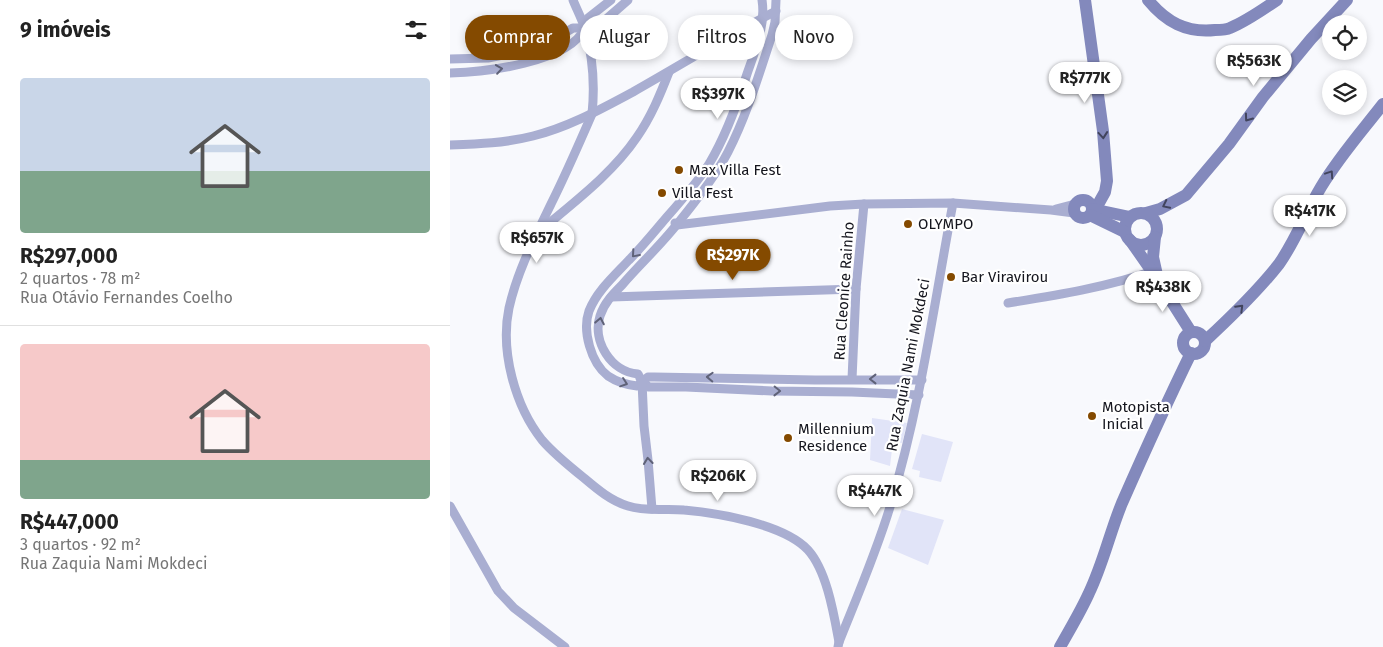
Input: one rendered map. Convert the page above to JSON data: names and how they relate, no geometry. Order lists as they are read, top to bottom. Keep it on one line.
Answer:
{"streets":{"street":["Rua Cleonice Rainho","Rua Zaquia Nami Mokdeci"]},"places":["Max Villa Fest","Villa Fest","OLYMPO","Bar Viravirou","Motopista Inicial","Millennium Residence"],"page":{"heading":"9 imóveis","chip":["Comprar","Alugar","Filtros","Novo"],"price":["R$563K","R$777K","R$397K","R$417K","R$657K","R$297K","R$438K","R$206K","R$447K"],"list":[{"name":"R$297,000","note":"2 quartos · 78 m² · Rua Otávio Fernandes Coelho"},{"name":"R$447,000","note":"3 quartos · 92 m² · Rua Zaquia Nami Mokdeci"}]}}
